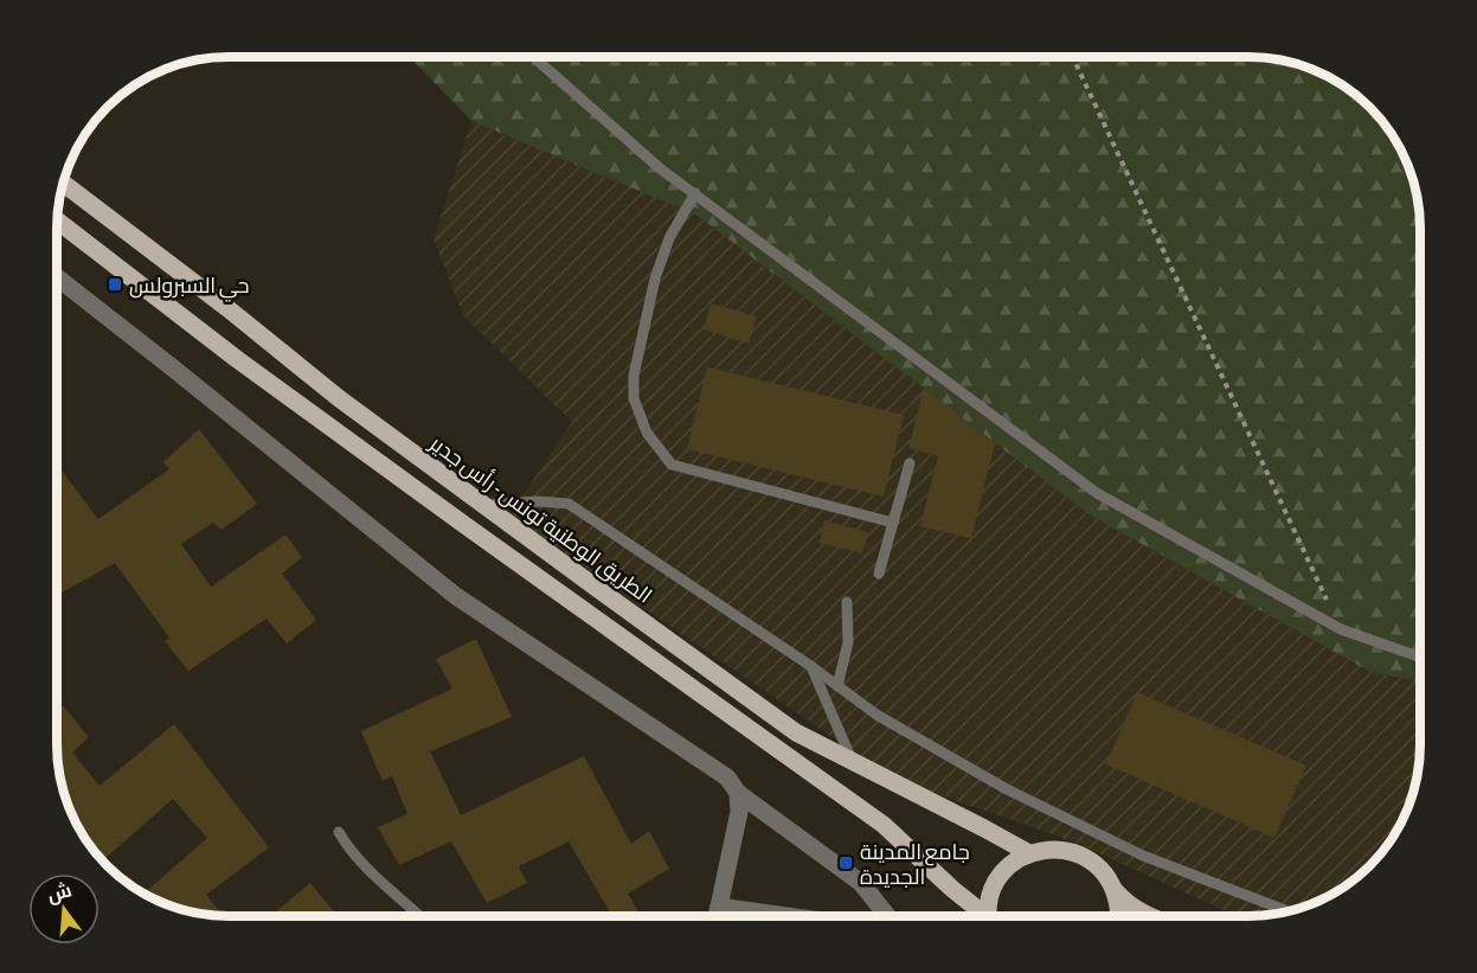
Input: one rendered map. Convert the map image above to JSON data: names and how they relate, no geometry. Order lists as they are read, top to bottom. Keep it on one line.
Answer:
{"streets":{"main road":["الطريق الوطنية تونس - رأس جدير"]},"places":{"transit":["حي السبرولس","جامع المدينة الجديدة"]},"north":"top"}
